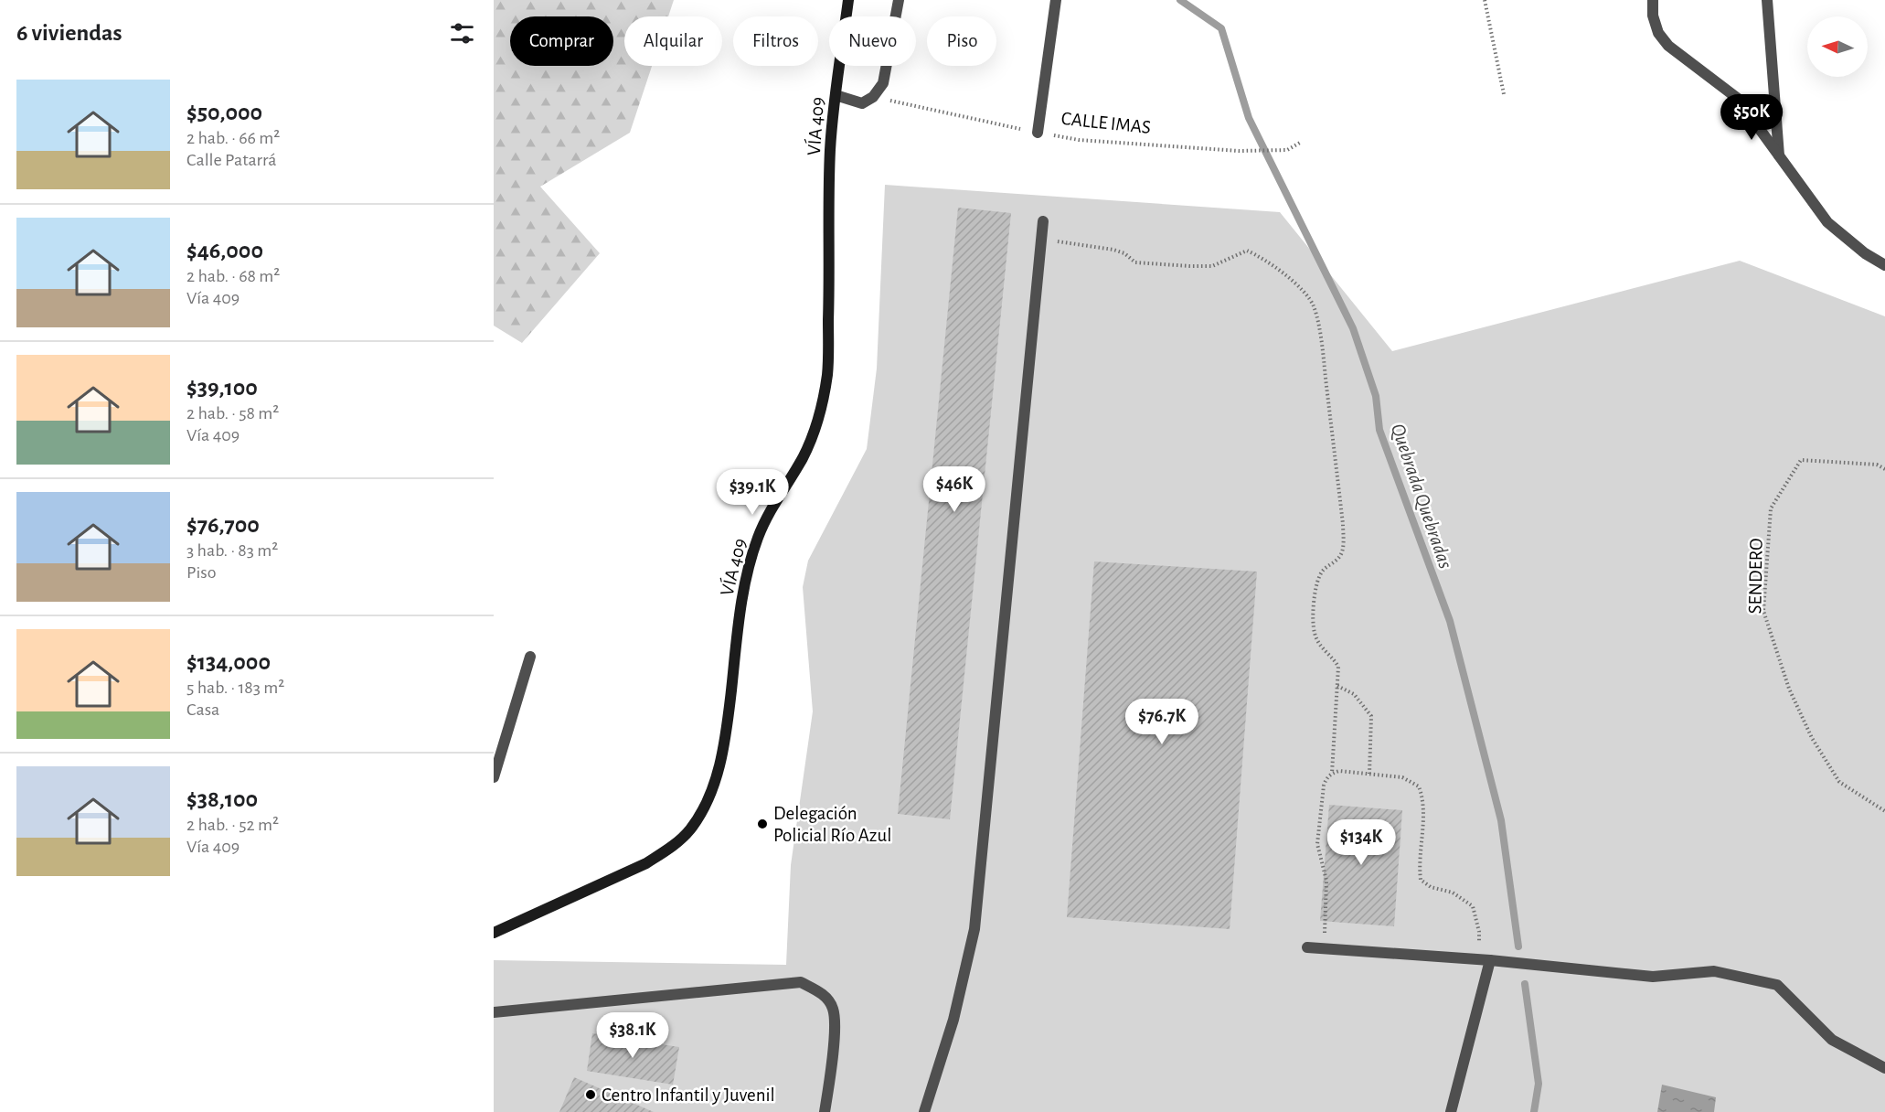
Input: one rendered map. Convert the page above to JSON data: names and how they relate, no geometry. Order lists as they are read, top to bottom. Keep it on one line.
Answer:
{"streets":{"street":["CALLE IMAS","VÍA 409"],"path":["SENDERO"]},"water":["Quebrada Quebradas"],"places":["Delegación Policial Río Azul","Centro Infantil y Juvenil"],"north":"left","page":{"heading":"6 viviendas","chip":["Comprar","Alquilar","Filtros","Nuevo","Piso"],"list":[{"name":"$50,000","note":"2 hab. · 66 m² · Calle Patarrá"},{"name":"$46,000","note":"2 hab. · 68 m² · Vía 409"},{"name":"$39,100","note":"2 hab. · 58 m² · Vía 409"},{"name":"$76,700","note":"3 hab. · 83 m² · Piso"},{"name":"$134,000","note":"5 hab. · 183 m² · Casa"},{"name":"$38,100","note":"2 hab. · 52 m² · Vía 409"}],"price":["$50K","$46K","$39.1K","$76.7K","$134K","$38.1K"]}}
